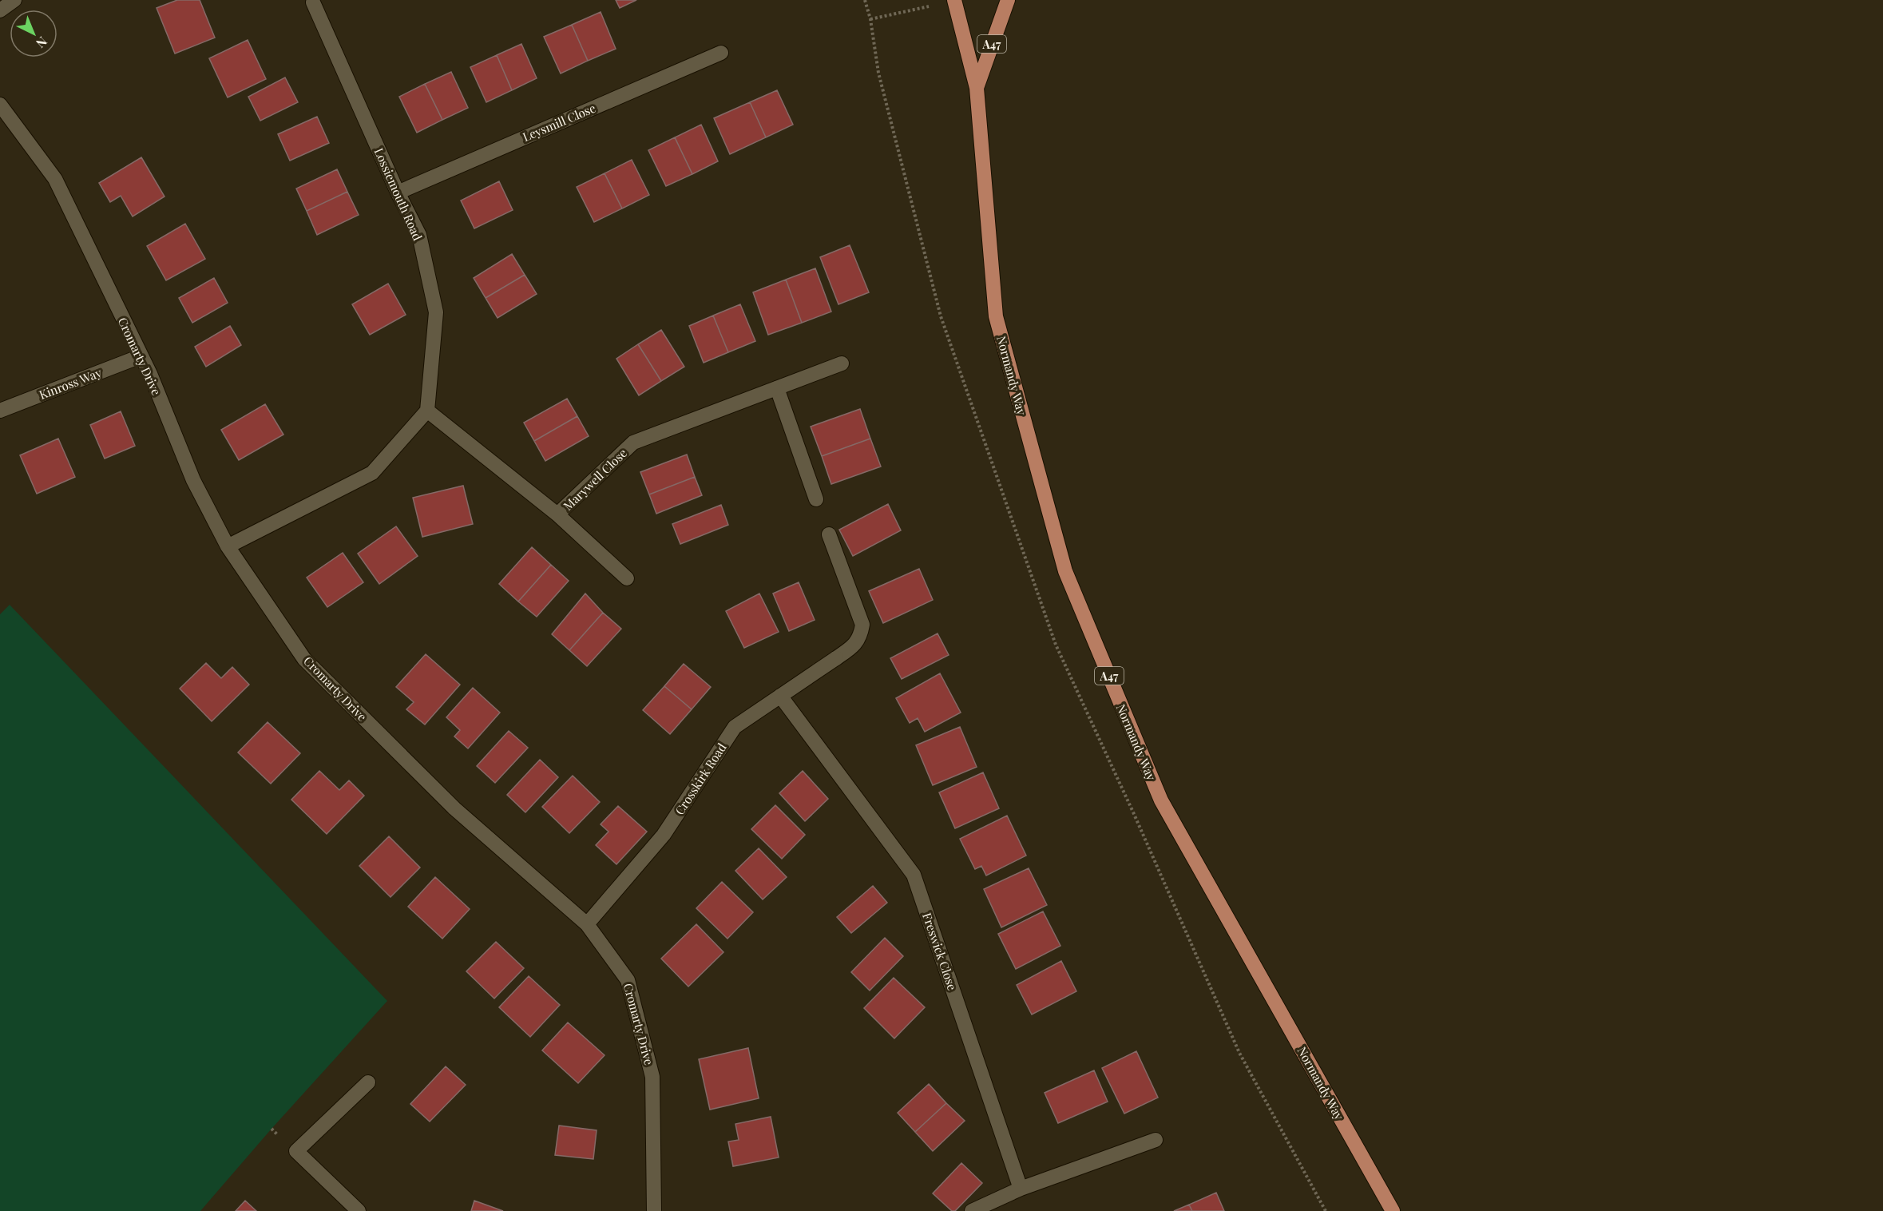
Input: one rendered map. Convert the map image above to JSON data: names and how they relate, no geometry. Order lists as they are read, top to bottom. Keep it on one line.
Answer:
{"streets":{"main road":["A47","Normandy Way"],"street":["Leysmill Close","Lossiemouth Road","Cromarty Drive","Kinross Way","Marywell Close","Crosskirk Road","Freswick Close"]},"crossings":[["Leysmill Close","Lossiemouth Road"],["Lossiemouth Road","Marywell Close"],["Cromarty Drive","Kinross Way"],["Cromarty Drive","Crosskirk Road"],["Crosskirk Road","Freswick Close"]],"north":"bottom right"}
